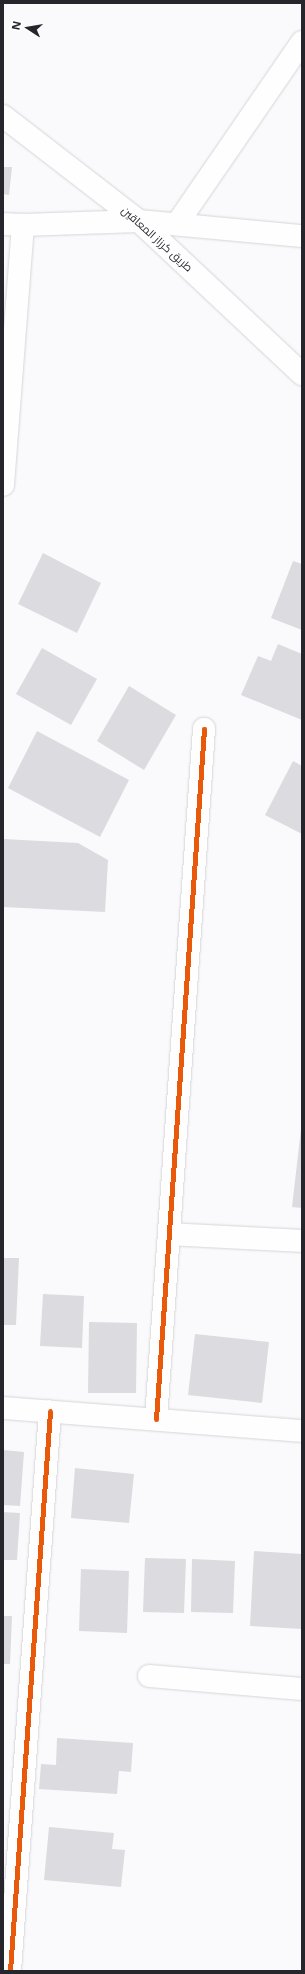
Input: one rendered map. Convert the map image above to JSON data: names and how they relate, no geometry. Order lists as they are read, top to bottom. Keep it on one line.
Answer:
{"streets":{"street":["طريق كرزاز المعاقين"]},"north":"left"}
